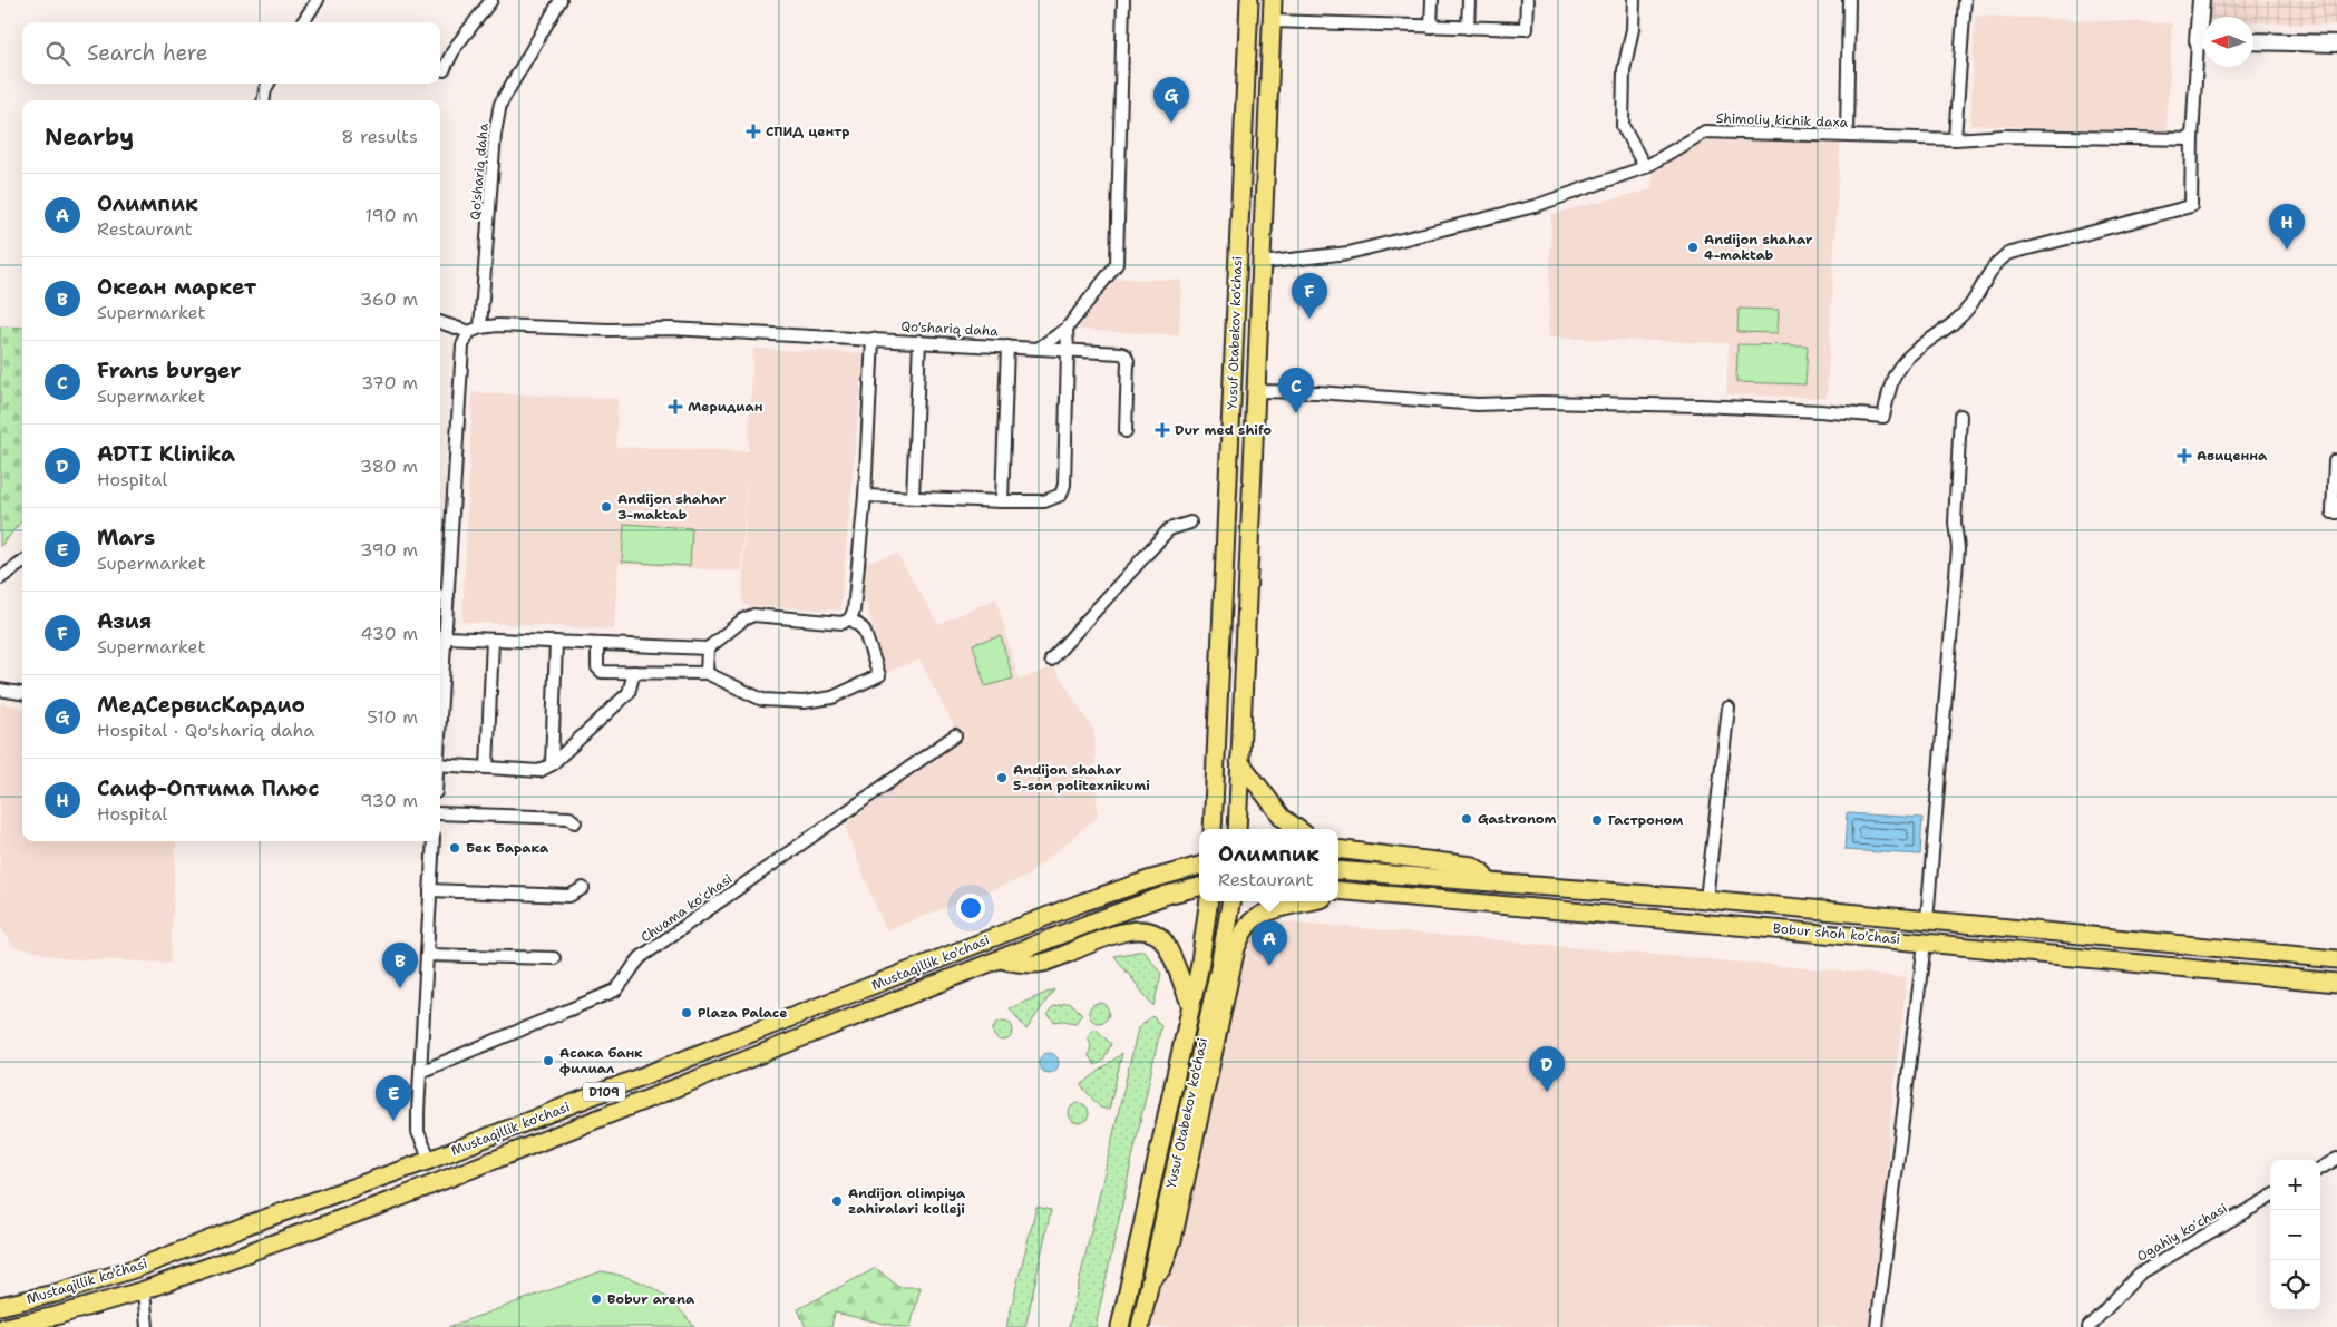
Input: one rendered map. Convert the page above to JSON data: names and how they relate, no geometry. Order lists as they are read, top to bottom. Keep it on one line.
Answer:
{"streets":{"main road":["Yusuf Otabekov ko'chasi","Bobur shoh ko'chasi","Mustaqillik ko'chasi","D109"],"street":["Shimoliy kichik daxa","Qo'shariq daha","Chuama koʻchasi","Ogahiy koʻchasi"]},"crossings":[["Shimoliy kichik daxa","Yusuf Otabekov ko'chasi"]],"places":{"health":["СПИД центр","Меридиан","Dur med shifo","Авиценна"],"other":["Andijon shahar 4-maktab","Andijon shahar 3-maktab","Andijon shahar 5-son politexnikumi","Gastronom","Гастроном","Бек Барака","Plaza Palace","Асака банк филиал","Andijon olimpiya zahiralari kolleji","Bobur arena"]},"north":"left","page":{"search":"Search here","pins":["G","H","F","C","A","B","D","E"],"heading":["Nearby","8 results"],"list":[{"mark":"A","name":"Олимпик","note":"Restaurant","value":"190 m"},{"mark":"B","name":"Океан маркет","note":"Supermarket","value":"360 m"},{"mark":"C","name":"Frans burger","note":"Supermarket","value":"370 m"},{"mark":"D","name":"ADTI Klinika","note":"Hospital","value":"380 m"},{"mark":"E","name":"Mars","note":"Supermarket","value":"390 m"},{"mark":"F","name":"Азия","note":"Supermarket","value":"430 m"},{"mark":"G","name":"МедСервисКардио","note":"Hospital · Qo'shariq daha","value":"510 m"},{"mark":"H","name":"Саиф-Оптима Плюс","note":"Hospital","value":"930 m"}],"popup":["Олимпик","Restaurant"],"map_buttons":["+","−"]}}
